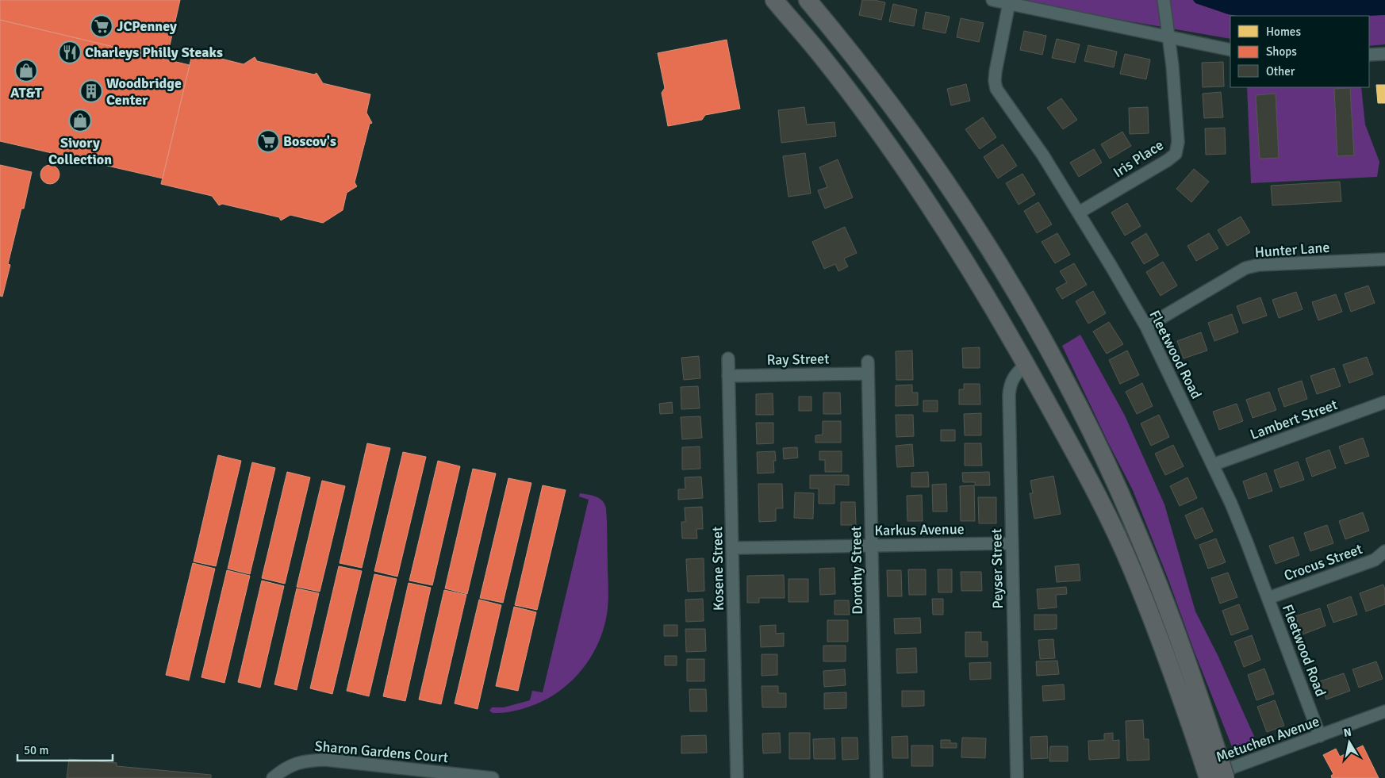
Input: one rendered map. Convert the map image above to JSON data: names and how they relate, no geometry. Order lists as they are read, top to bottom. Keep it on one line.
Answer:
{"streets":{"street":["Iris Place","Hunter Lane","Fleetwood Road","Ray Street","Lambert Street","Karkus Avenue","Crocus Street","Kosene Street","Peyser Street","Dorothy Street","Metuchen Avenue","Sharon Gardens Court"]},"crossings":[["Iris Place","Fleetwood Road"],["Hunter Lane","Fleetwood Road"],["Fleetwood Road","Lambert Street"],["Fleetwood Road","Crocus Street"],["Fleetwood Road","Metuchen Avenue"],["Ray Street","Kosene Street"],["Ray Street","Dorothy Street"],["Karkus Avenue","Kosene Street"],["Karkus Avenue","Peyser Street"],["Karkus Avenue","Dorothy Street"]],"places":{"supermarket":["JCPenney","Boscov's"],"restaurant":["Charleys Philly Steaks"],"shop":["AT&T","Sivory Collection"],"building":["Woodbridge Center"]},"legend":["Homes","Shops","Other"],"scale_bar":"50 m","north":"top"}
